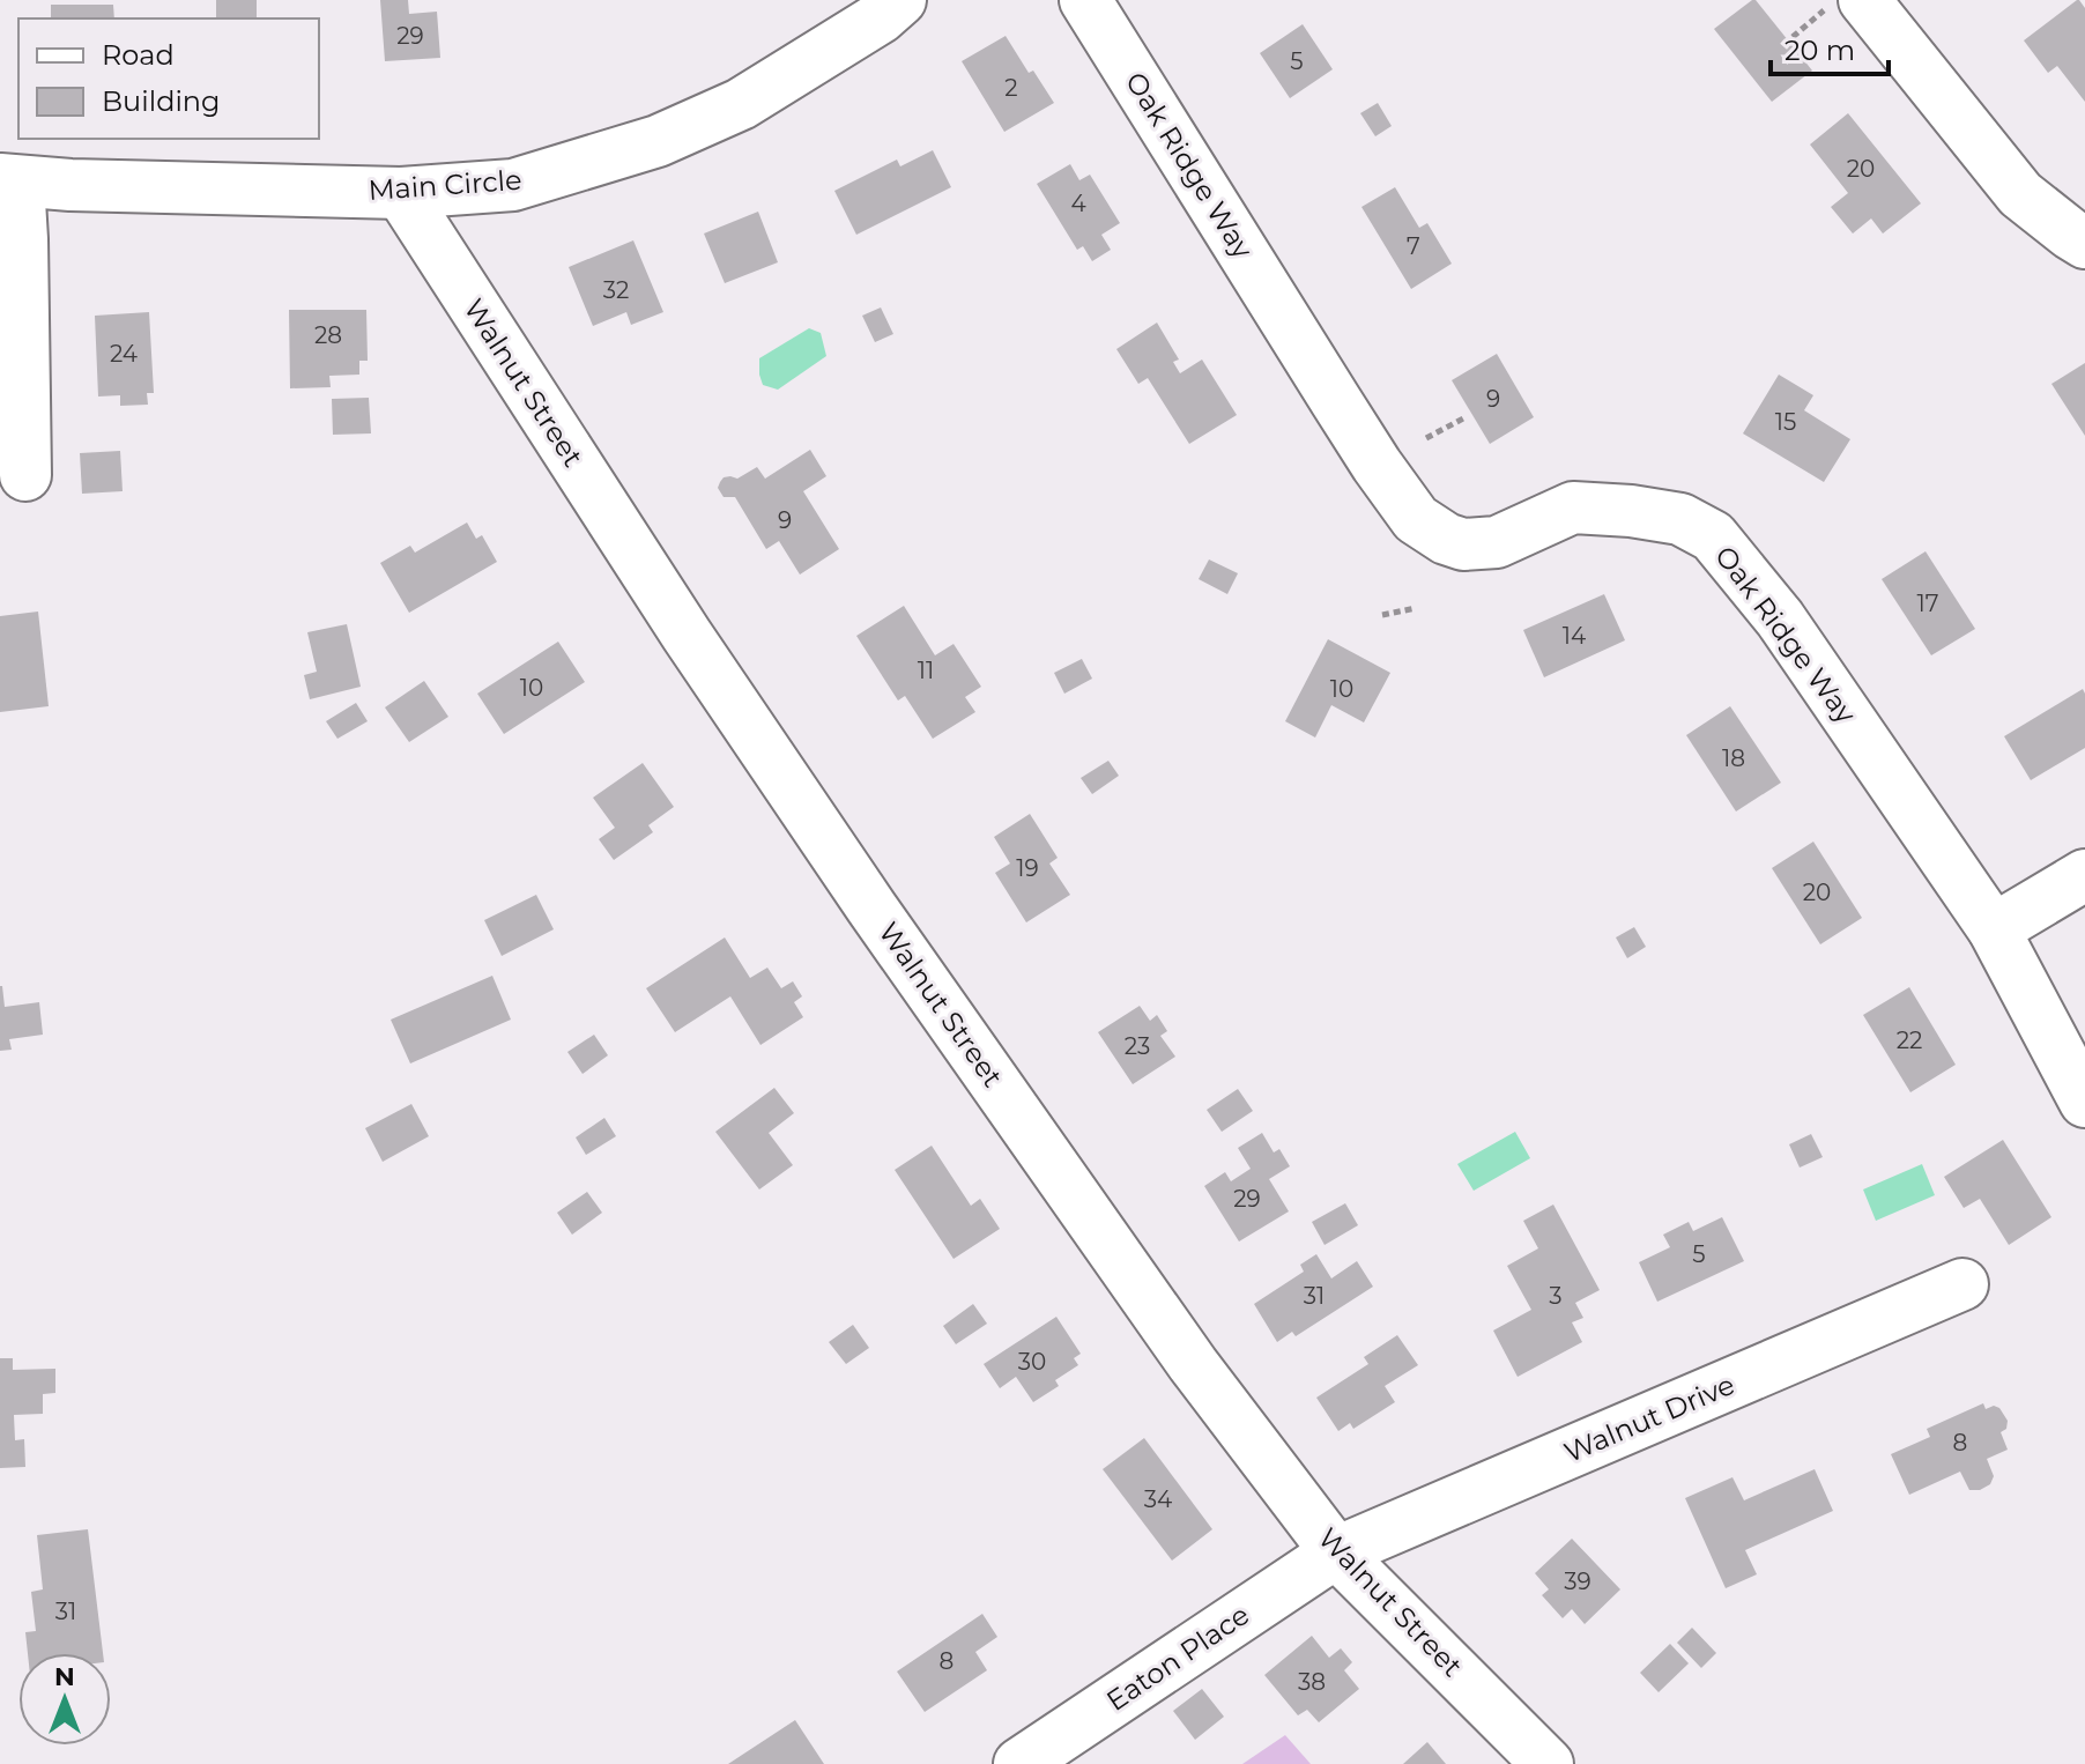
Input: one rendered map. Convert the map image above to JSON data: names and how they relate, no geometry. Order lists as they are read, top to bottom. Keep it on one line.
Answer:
{"streets":{"street":["Oak Ridge Way","Main Circle","Walnut Street","Walnut Drive","Eaton Place"]},"crossings":[["Main Circle","Walnut Street"],["Walnut Street","Walnut Drive"],["Walnut Street","Eaton Place"],["Walnut Drive","Eaton Place"]],"house_numbers":["29","5","2","20","4","7","32","28","24","9","15","9","17","14","11","10","10","18","19","20","22","23","29","5","31","3","30","8","34","39","31","8","38"],"legend":["Road","Building"],"scale_bar":"20 m","north":"top"}
